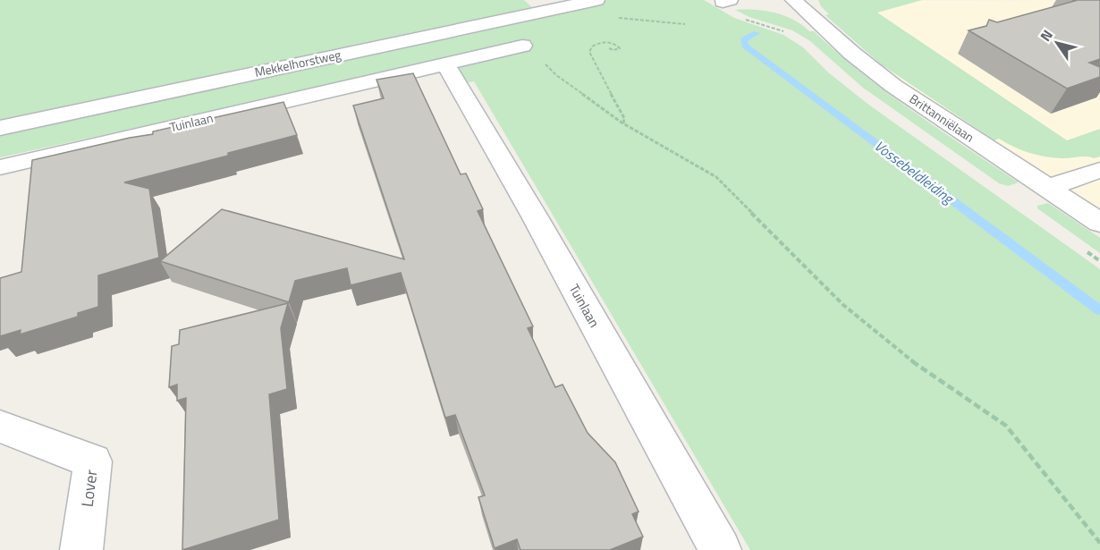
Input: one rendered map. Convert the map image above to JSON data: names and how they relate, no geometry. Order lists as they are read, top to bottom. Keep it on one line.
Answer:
{"streets":{"street":["Mekkelhorstweg","Brittanniëlaan","Tuinlaan","Lover"]},"water":["Vossebeldleiding"],"north":"top left"}
